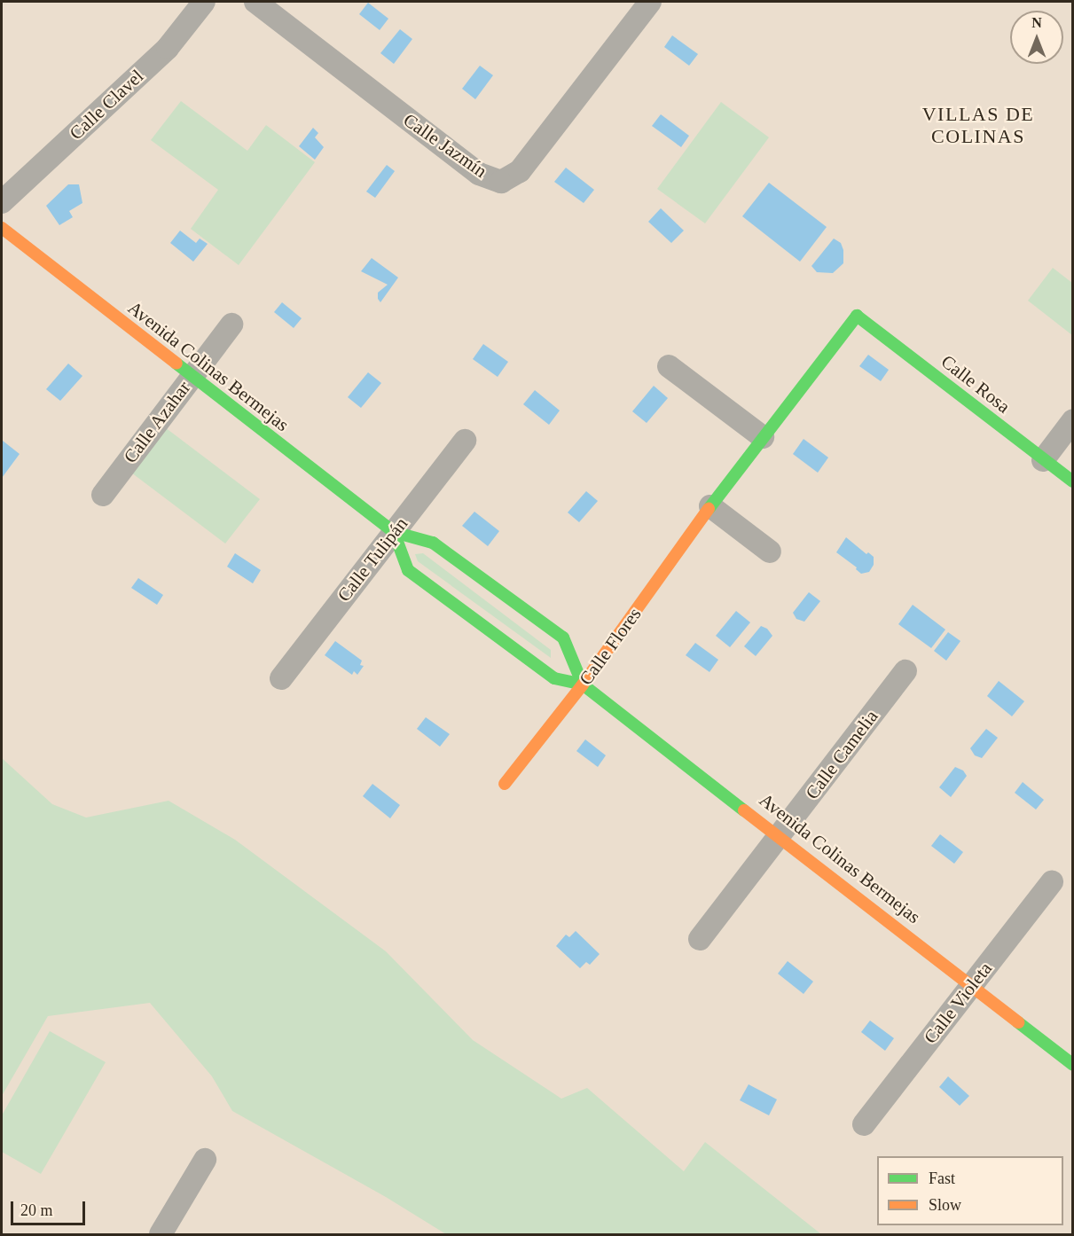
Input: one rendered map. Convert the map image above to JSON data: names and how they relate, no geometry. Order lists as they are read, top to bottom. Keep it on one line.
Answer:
{"streets":{"street":["Calle Clavel","Calle Jazmín","Avenida Colinas Bermejas","Calle Rosa","Calle Azahar","Calle Tulipán","Calle Flores","Calle Camelia","Calle Violeta"]},"crossings":[["Avenida Colinas Bermejas","Calle Azahar"],["Avenida Colinas Bermejas","Calle Tulipán"],["Avenida Colinas Bermejas","Calle Flores"],["Avenida Colinas Bermejas","Calle Camelia"],["Avenida Colinas Bermejas","Calle Violeta"],["Calle Rosa","Calle Flores"]],"districts":["VILLAS DE COLINAS"],"legend":["Fast","Slow"],"scale_bar":"20 m","north":"top"}
